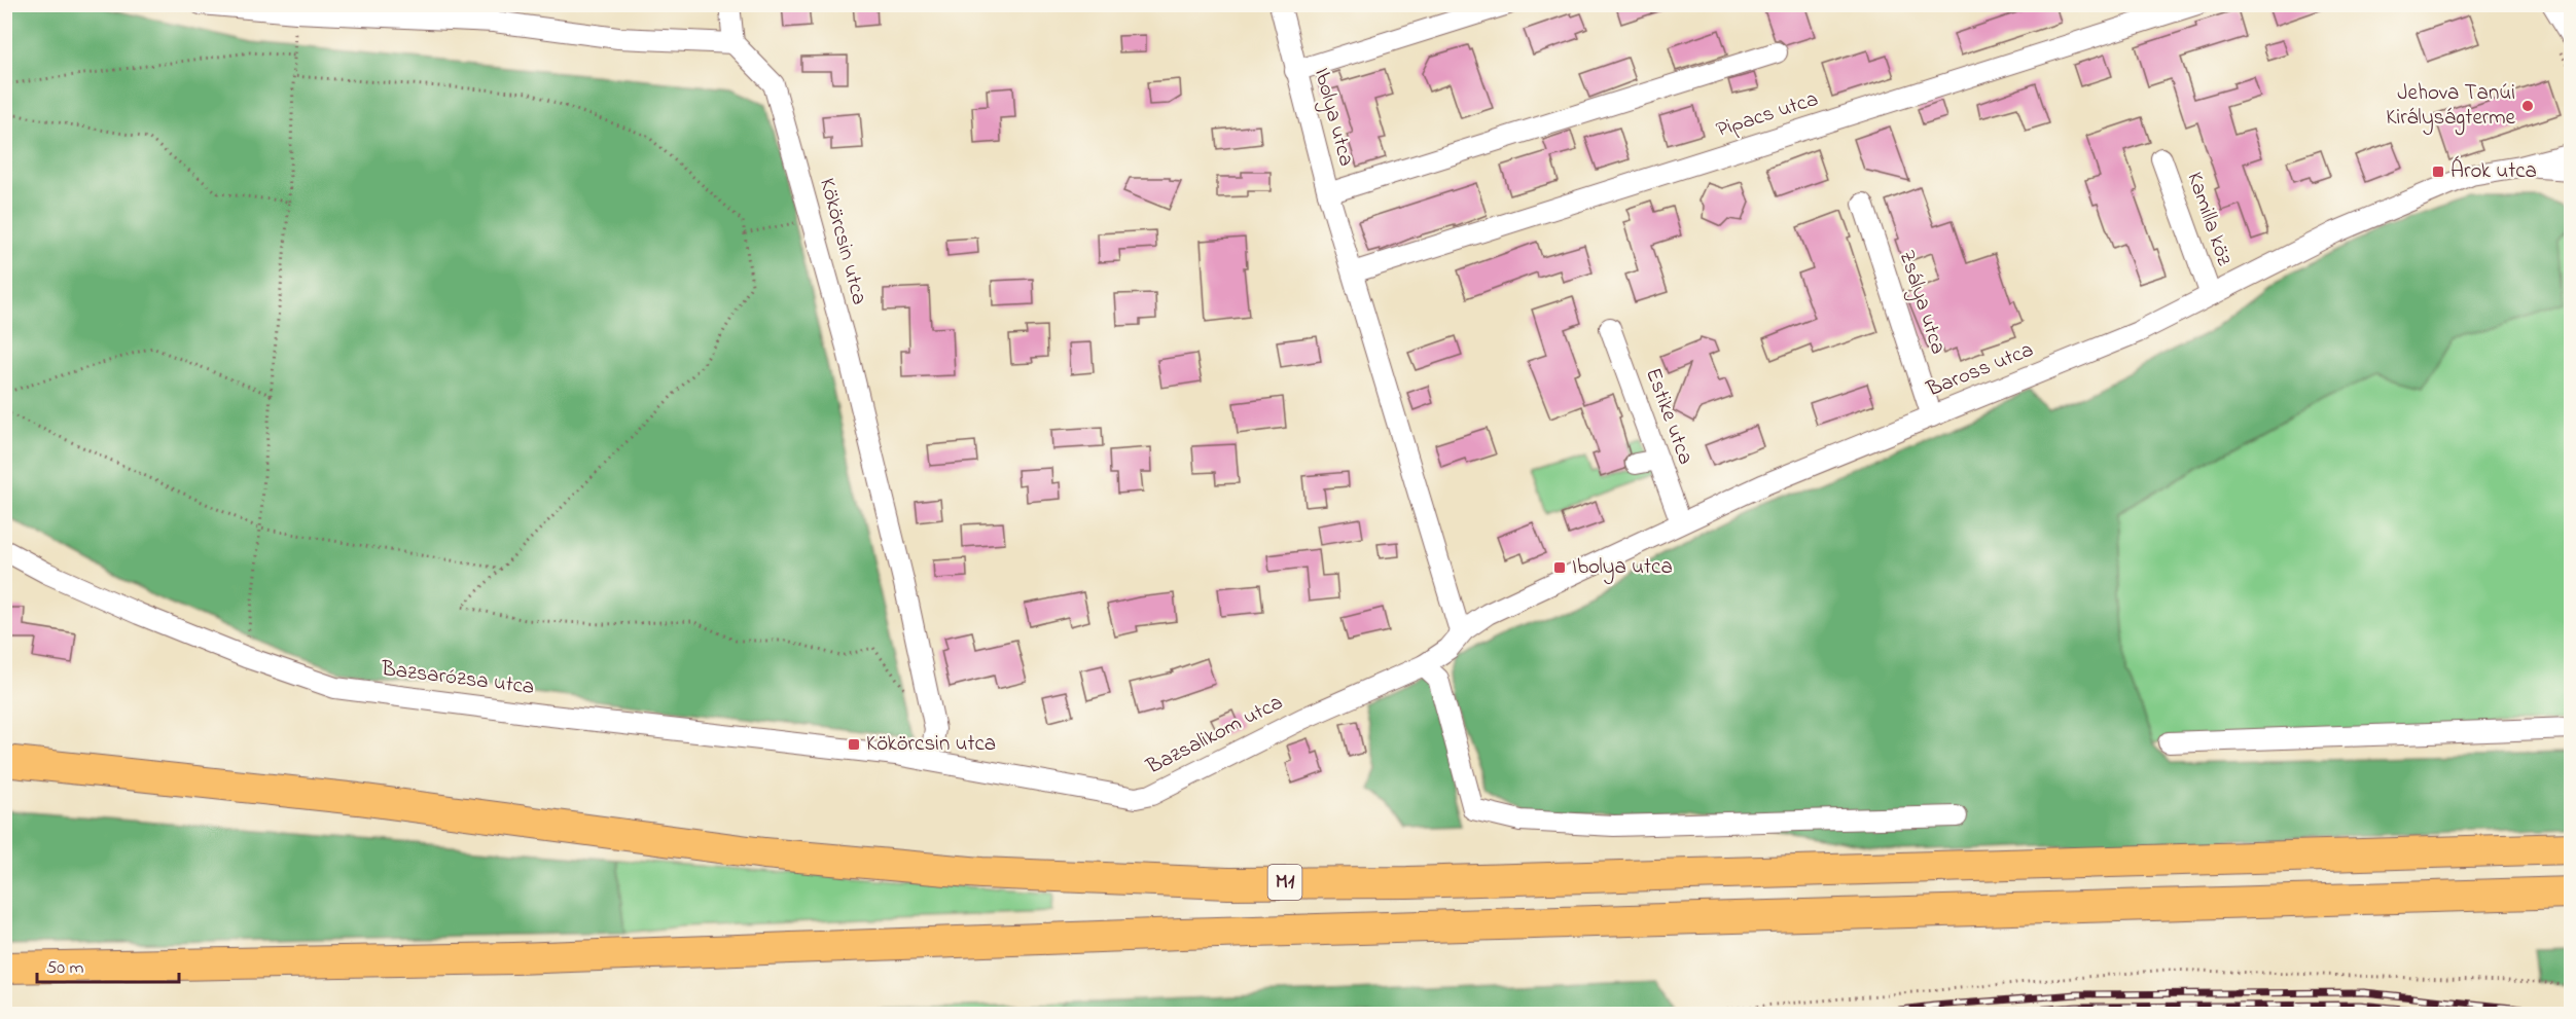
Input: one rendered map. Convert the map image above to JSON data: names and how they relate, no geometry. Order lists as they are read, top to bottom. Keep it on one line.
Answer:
{"streets":{"highway":["M1"],"street":["Pipacs utca","Ibolya utca","Kamilla köz","Kökörcsin utca","Zsálya utca","Baross utca","Estike utca","Bazsarózsa utca","Bazsalikom utca"]},"crossings":[["Pipacs utca","Ibolya utca"],["Ibolya utca","Baross utca"],["Ibolya utca","Bazsalikom utca"],["Kamilla köz","Baross utca"],["Kökörcsin utca","Bazsarózsa utca"],["Kökörcsin utca","Bazsalikom utca"],["Zsálya utca","Baross utca"],["Baross utca","Estike utca"],["Baross utca","Bazsalikom utca"],["Bazsarózsa utca","Bazsalikom utca"]],"places":{"other":["Jehova Tanúi Királyságterme"],"transit":["Árok utca","Ibolya utca","Kökörcsin utca"]},"scale_bar":"50 m"}
